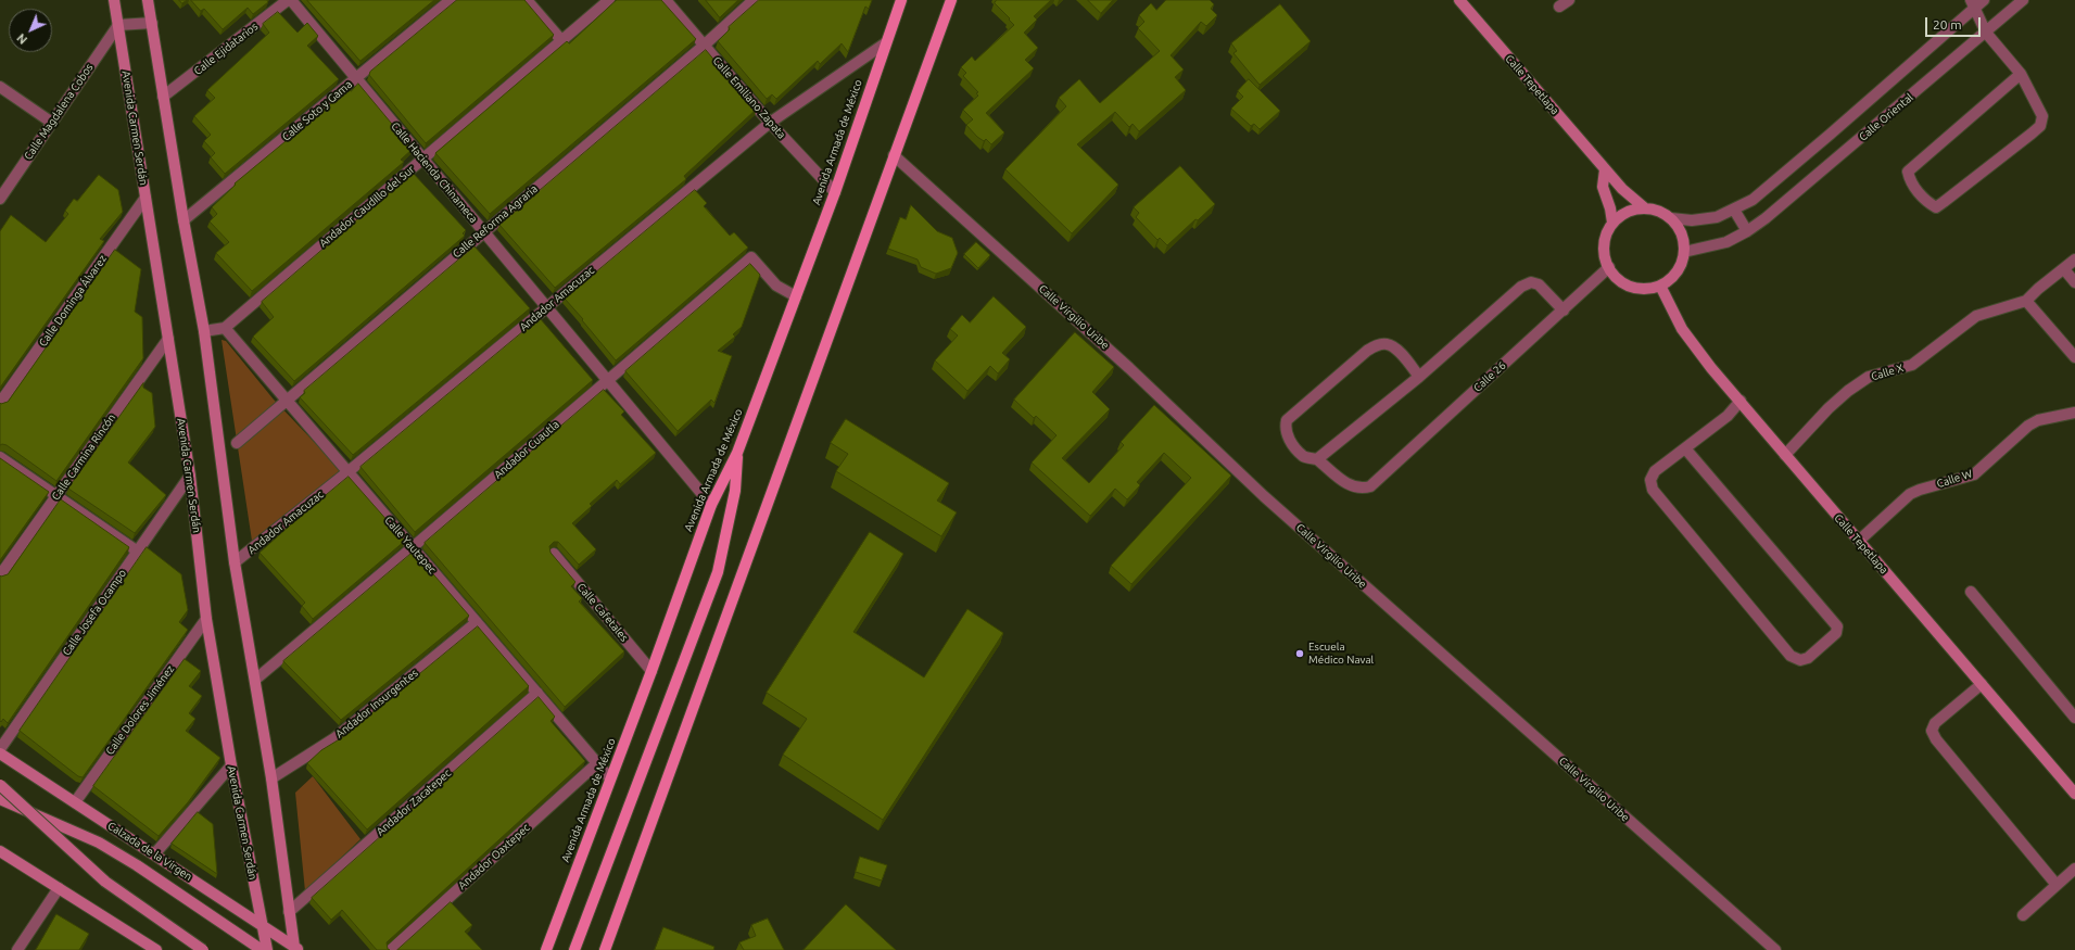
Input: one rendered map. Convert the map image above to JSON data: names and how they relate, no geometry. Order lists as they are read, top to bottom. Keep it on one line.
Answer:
{"streets":{"main road":["Avenida Armada de México"],"street":["Calle Ejidatarios","Calle Tepetlapa","Calle Emiliano Zapata","Calle Soto y Gama","Calle Magdalena Cobos","Calle Oriental","Avenida Carmen Serdán","Calle Hacienda Chinameca","Andador Caudillo del Sur","Calle Reforma Agraria","Andador Amacuzac","Calle Dominga Álvarez","Calle Virgilio Uribe","Calle X","Calle 26","Andador Cuautla","Calle Carmina Rincón","Calle W","Calle Yautepec","Calle Josefa Ocampo","Calle Cafetales","Andador Insurgentes","Calle Dolores Jiménez","Andador Zacatepec","Calzada de la Virgen","Andador Oaxtepec"]},"crossings":[["Calle Ejidatarios","Calle Hacienda Chinameca"],["Calle Tepetlapa","Calle Oriental"],["Calle Tepetlapa","Calle X"],["Calle Tepetlapa","Calle 26"],["Calle Tepetlapa","Calle W"],["Calle Emiliano Zapata","Avenida Armada de México"],["Calle Emiliano Zapata","Calle Reforma Agraria"],["Calle Emiliano Zapata","Andador Amacuzac"],["Calle Soto y Gama","Calle Hacienda Chinameca"],["Calle Magdalena Cobos","Avenida Carmen Serdán"],["Calle Oriental","Calle 26"],["Avenida Carmen Serdán","Calle Dominga Álvarez"],["Avenida Carmen Serdán","Calle Carmina Rincón"],["Avenida Carmen Serdán","Calle Josefa Ocampo"],["Avenida Carmen Serdán","Calle Dolores Jiménez"],["Avenida Carmen Serdán","Calzada de la Virgen"],["Avenida Armada de México","Calle Hacienda Chinameca"],["Avenida Armada de México","Andador Amacuzac"],["Avenida Armada de México","Andador Cuautla"],["Avenida Armada de México","Calle Yautepec"],["Avenida Armada de México","Calle Cafetales"],["Calle Hacienda Chinameca","Andador Caudillo del Sur"],["Calle Hacienda Chinameca","Calle Reforma Agraria"],["Calle Hacienda Chinameca","Andador Amacuzac"],["Calle Hacienda Chinameca","Andador Cuautla"],["Andador Caudillo del Sur","Calle Yautepec"],["Calle Reforma Agraria","Calle Yautepec"],["Andador Amacuzac","Calle Yautepec"],["Andador Cuautla","Calle Yautepec"],["Calle Yautepec","Andador Insurgentes"],["Calle Yautepec","Andador Zacatepec"],["Calle Yautepec","Andador Oaxtepec"],["Calle Dolores Jiménez","Calzada de la Virgen"]],"places":["Escuela Médico Naval"],"scale_bar":"20 m","north":"bottom left"}
